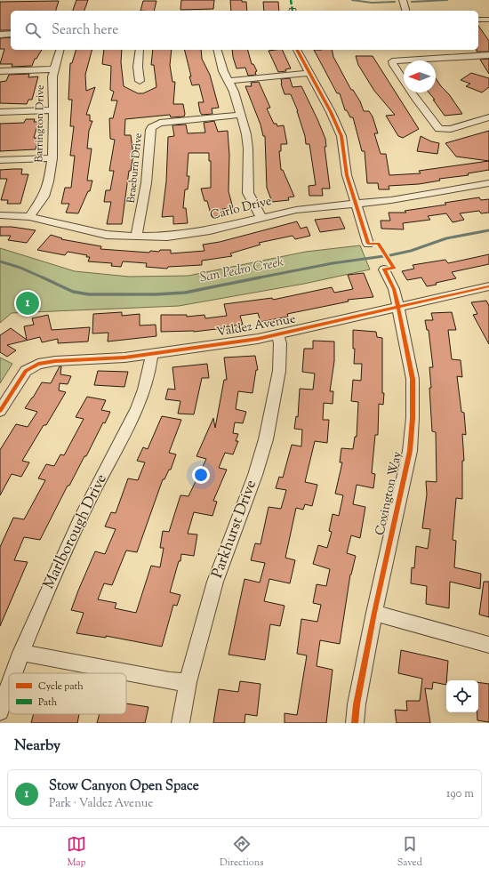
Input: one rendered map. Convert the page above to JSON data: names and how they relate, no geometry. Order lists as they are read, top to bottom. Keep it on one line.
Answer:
{"streets":{"street":["Barrington Drive","Braeburn Drive","Carlo Drive","Valdez Avenue","Covington Way","Parkhurst Drive","Marlborough Drive"]},"crossings":[["Barrington Drive","Carlo Drive"],["Braeburn Drive","Carlo Drive"],["Valdez Avenue","Covington Way"],["Valdez Avenue","Parkhurst Drive"],["Valdez Avenue","Marlborough Drive"]],"water":["San Pedro Creek"],"legend":["Cycle path","Path"],"north":"left","page":{"search":"Search here","pins":"1","heading":"Nearby","list":[{"mark":"1","name":"Stow Canyon Open Space","note":"Park · Valdez Avenue","value":"190 m"}],"nav":["Map","Directions","Saved"]}}
